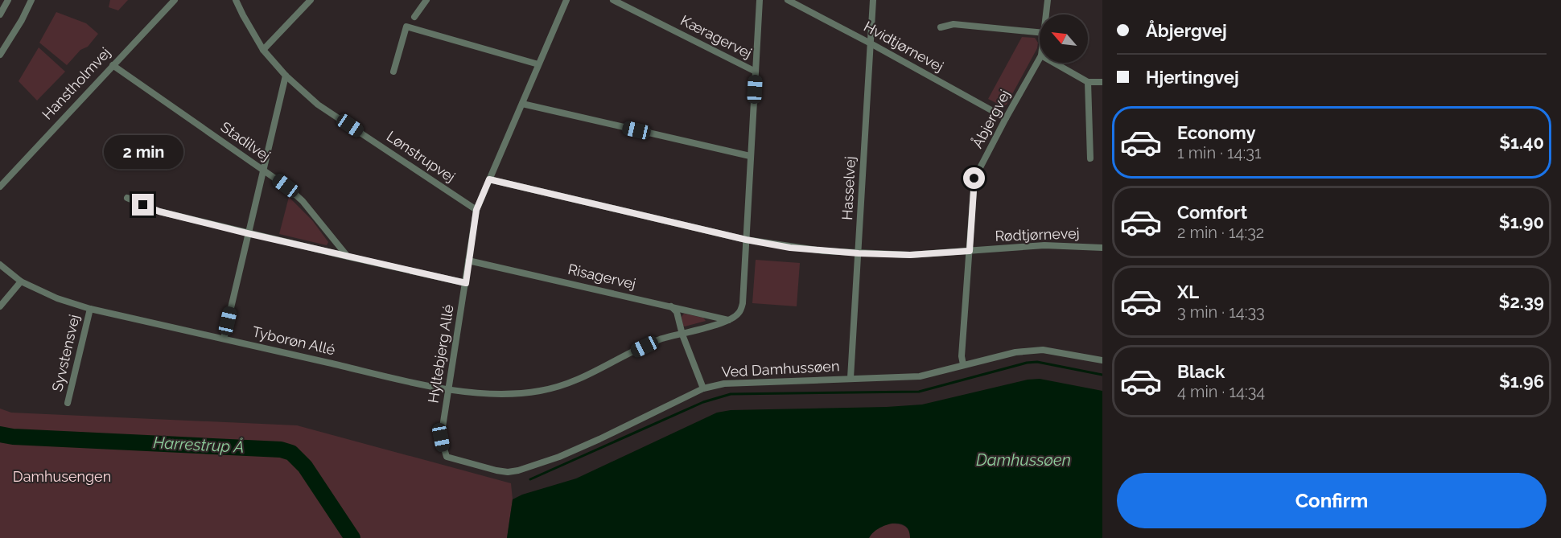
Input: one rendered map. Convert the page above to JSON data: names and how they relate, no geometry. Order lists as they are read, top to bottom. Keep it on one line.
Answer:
{"streets":{"street":["Kæragervej","Hvidtjørnevej","Hanstholmvej","Åbjergvej","Stadilvej","Lønstrupvej","Hasselvej","Rødtjørnevej","Risagervej","Tyborøn Allé","Syvstensvej","Hyltebjerg Allé","Ved Damhussøen"]},"crossings":[["Hvidtjørnevej","Åbjergvej"],["Hvidtjørnevej","Hasselvej"],["Hanstholmvej","Stadilvej"],["Åbjergvej","Rødtjørnevej"],["Åbjergvej","Ved Damhussøen"],["Lønstrupvej","Hyltebjerg Allé"],["Hasselvej","Rødtjørnevej"],["Hasselvej","Ved Damhussøen"],["Rødtjørnevej","Hyltebjerg Allé"],["Risagervej","Tyborøn Allé"],["Risagervej","Hyltebjerg Allé"],["Tyborøn Allé","Syvstensvej"],["Tyborøn Allé","Hyltebjerg Allé"],["Hyltebjerg Allé","Ved Damhussøen"]],"water":["Harrestrup Å","Damhussøen"],"parks":["Damhusengen"],"north":"top left","page":{"banner":["Åbjergvej","Hjertingvej"],"list":[{"name":"Economy","note":"1 min · 14:31","value":"$1.40"},{"name":"Comfort","note":"2 min · 14:32","value":"$1.90"},{"name":"XL","note":"3 min · 14:33","value":"$2.39"},{"name":"Black","note":"4 min · 14:34","value":"$1.96"}],"bubble":"2 min","buttons":"Confirm"}}
